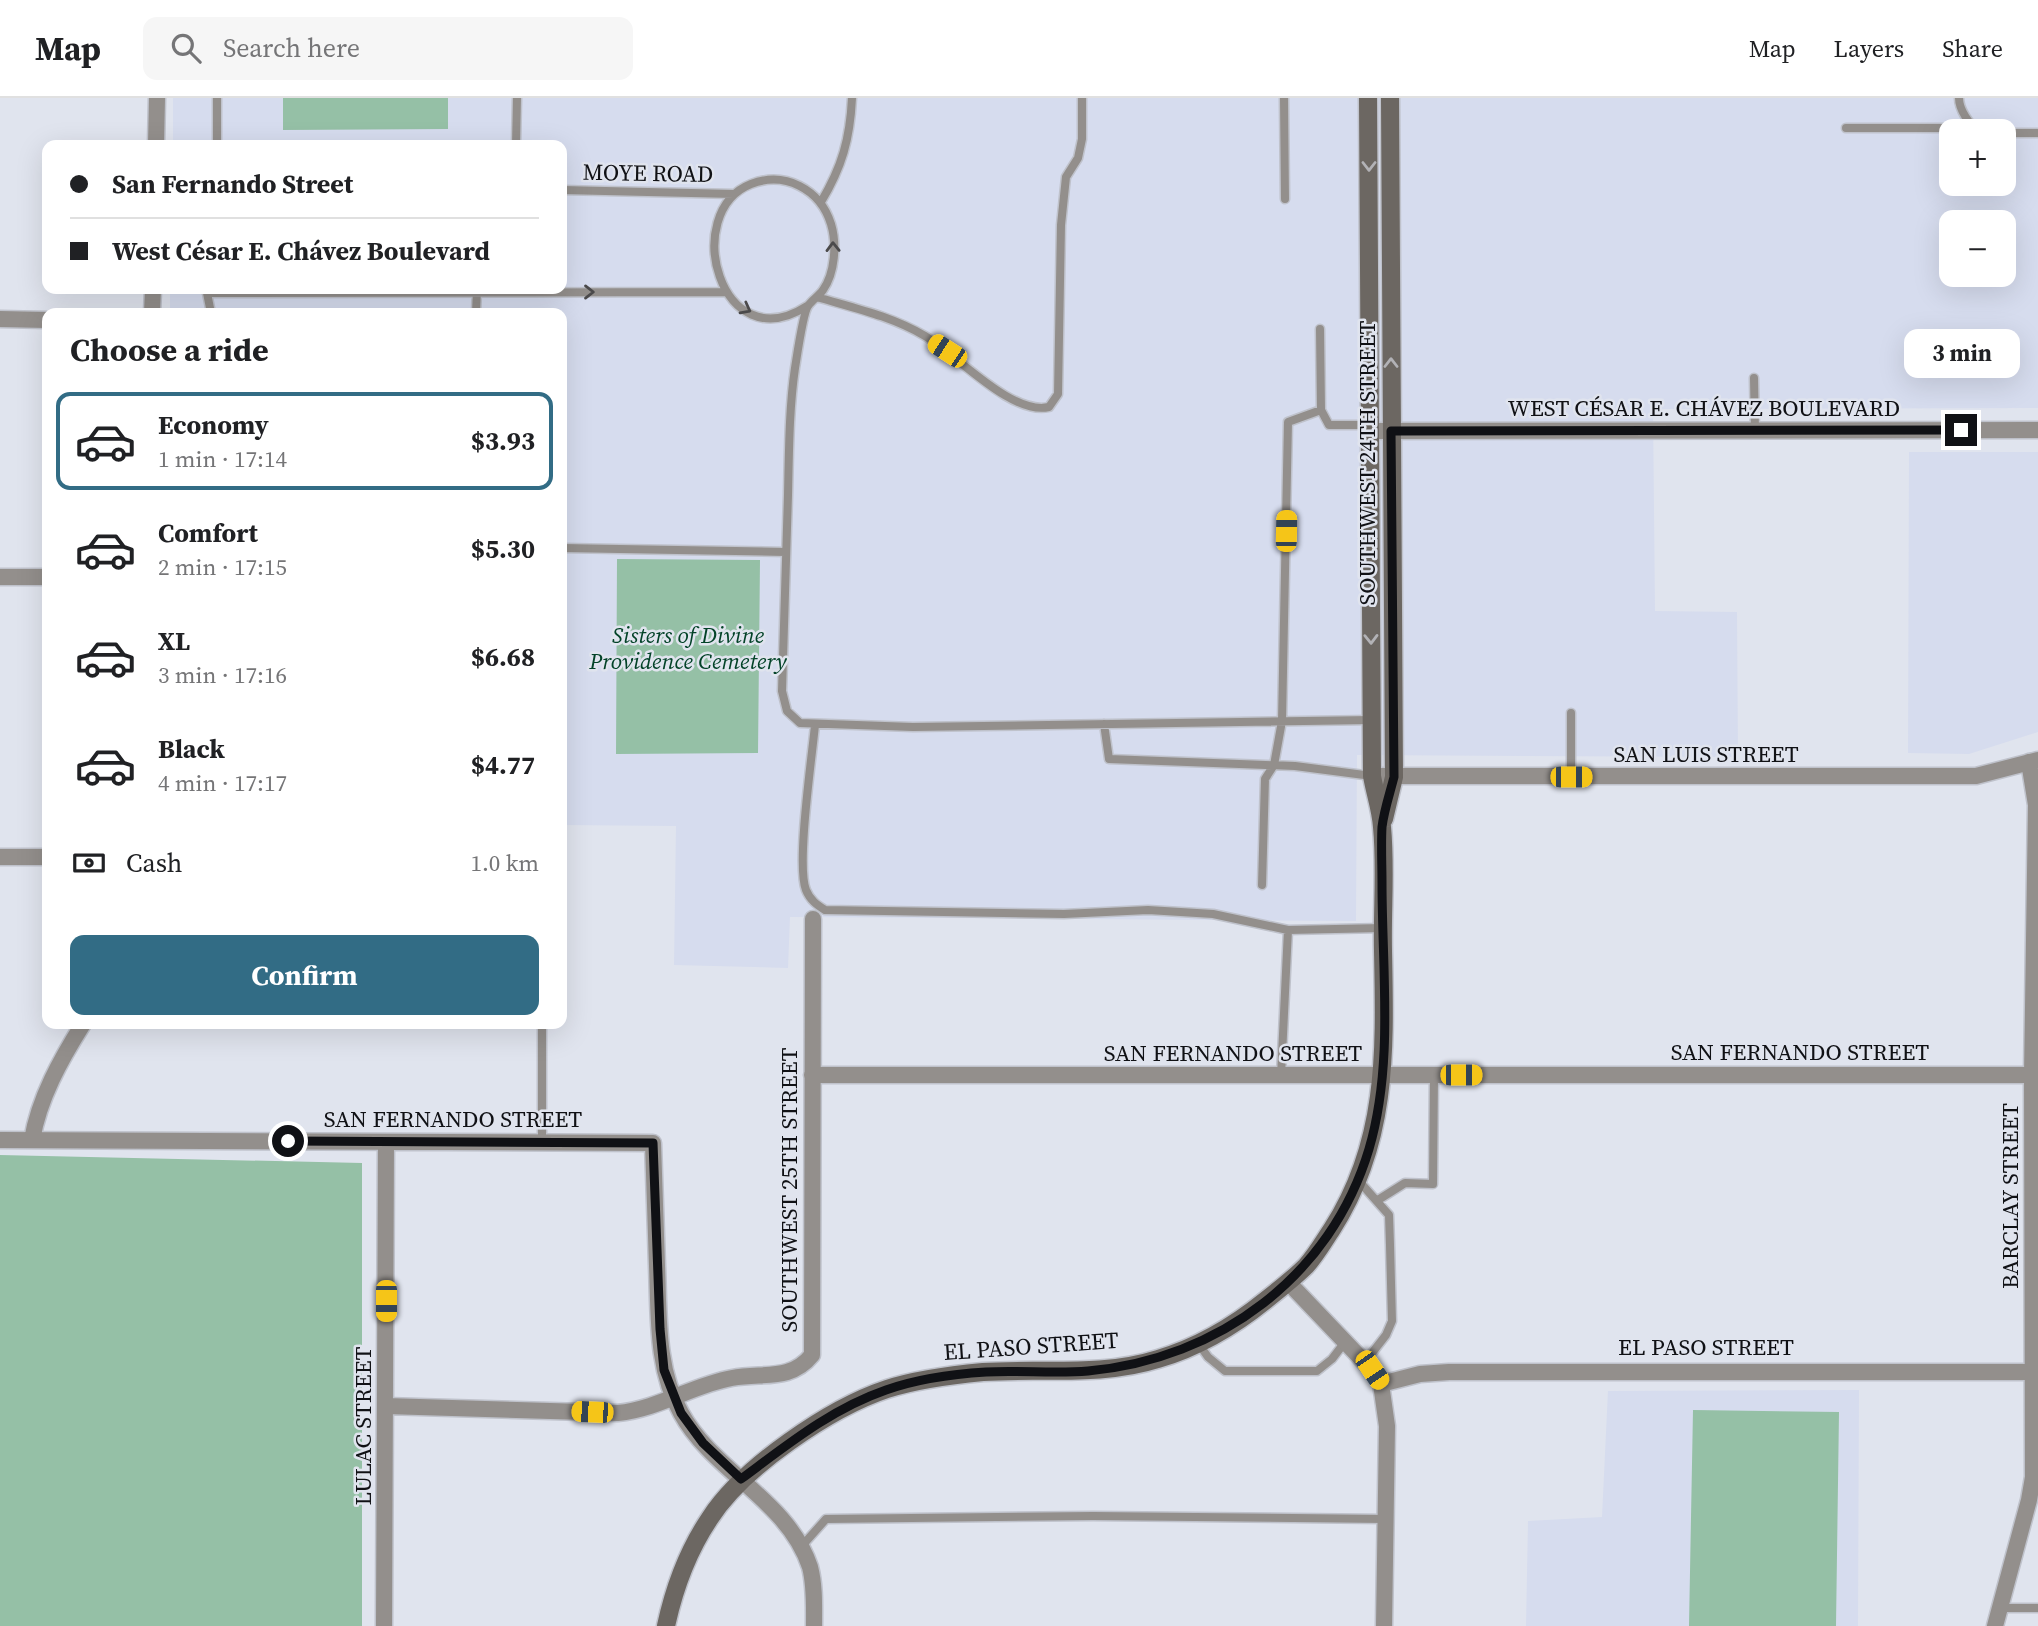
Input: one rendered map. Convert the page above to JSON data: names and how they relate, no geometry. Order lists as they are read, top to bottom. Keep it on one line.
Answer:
{"streets":{"main road":["SOUTHWEST 24TH STREET","EL PASO STREET"],"street":["WEST CÉSAR E. CHÁVEZ BOULEVARD","SAN LUIS STREET","SAN FERNANDO STREET","SOUTHWEST 25TH STREET","BARCLAY STREET","LULAC STREET"],"lane":["MOYE ROAD"]},"crossings":[["WEST CÉSAR E. CHÁVEZ BOULEVARD","SOUTHWEST 24TH STREET"],["SOUTHWEST 24TH STREET","SAN LUIS STREET"],["SOUTHWEST 24TH STREET","SAN FERNANDO STREET"],["SOUTHWEST 24TH STREET","EL PASO STREET"],["SAN LUIS STREET","BARCLAY STREET"],["SAN FERNANDO STREET","SOUTHWEST 25TH STREET"],["SAN FERNANDO STREET","BARCLAY STREET"],["SAN FERNANDO STREET","LULAC STREET"],["BARCLAY STREET","EL PASO STREET"]],"parks":["Sisters of Divine Providence Cemetery"],"page":{"header":"Map","search":"Search here","nav":["Map","Layers","Share"],"map_buttons":["+","−"],"banner":["San Fernando Street","West César E. Chávez Boulevard"],"heading":"Choose a ride","bubble":"3 min","list":[{"name":"Economy","note":"1 min · 17:14","value":"$3.93"},{"name":"Comfort","note":"2 min · 17:15","value":"$5.30"},{"name":"XL","note":"3 min · 17:16","value":"$6.68"},{"name":"Black","note":"4 min · 17:17","value":"$4.77"}],"pay":["Cash","1.0 km"],"buttons":"Confirm"}}
